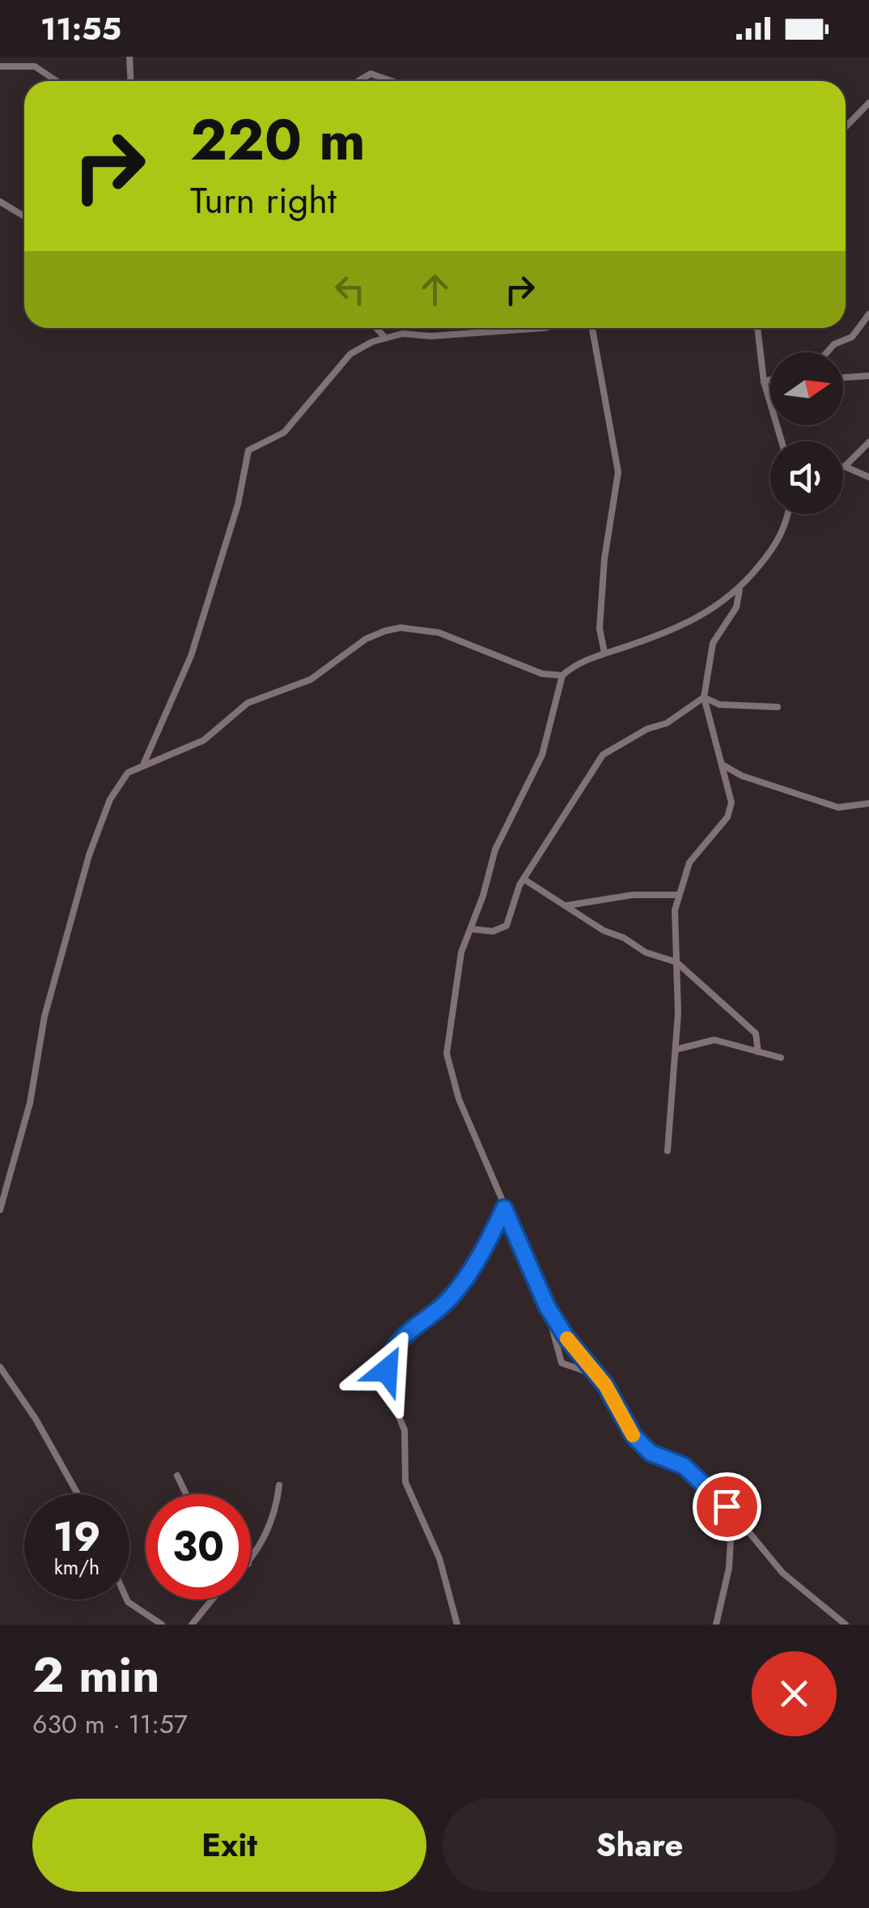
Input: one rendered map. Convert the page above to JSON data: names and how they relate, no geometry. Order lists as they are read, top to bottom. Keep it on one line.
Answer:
{"north":"right","page":{"status":"11:55","turn":["220 m","Turn right"],"speed":"19 km/h","limit":"30","heading":["2 min","630 m · 11:57"],"buttons":["Exit","Share"]}}
